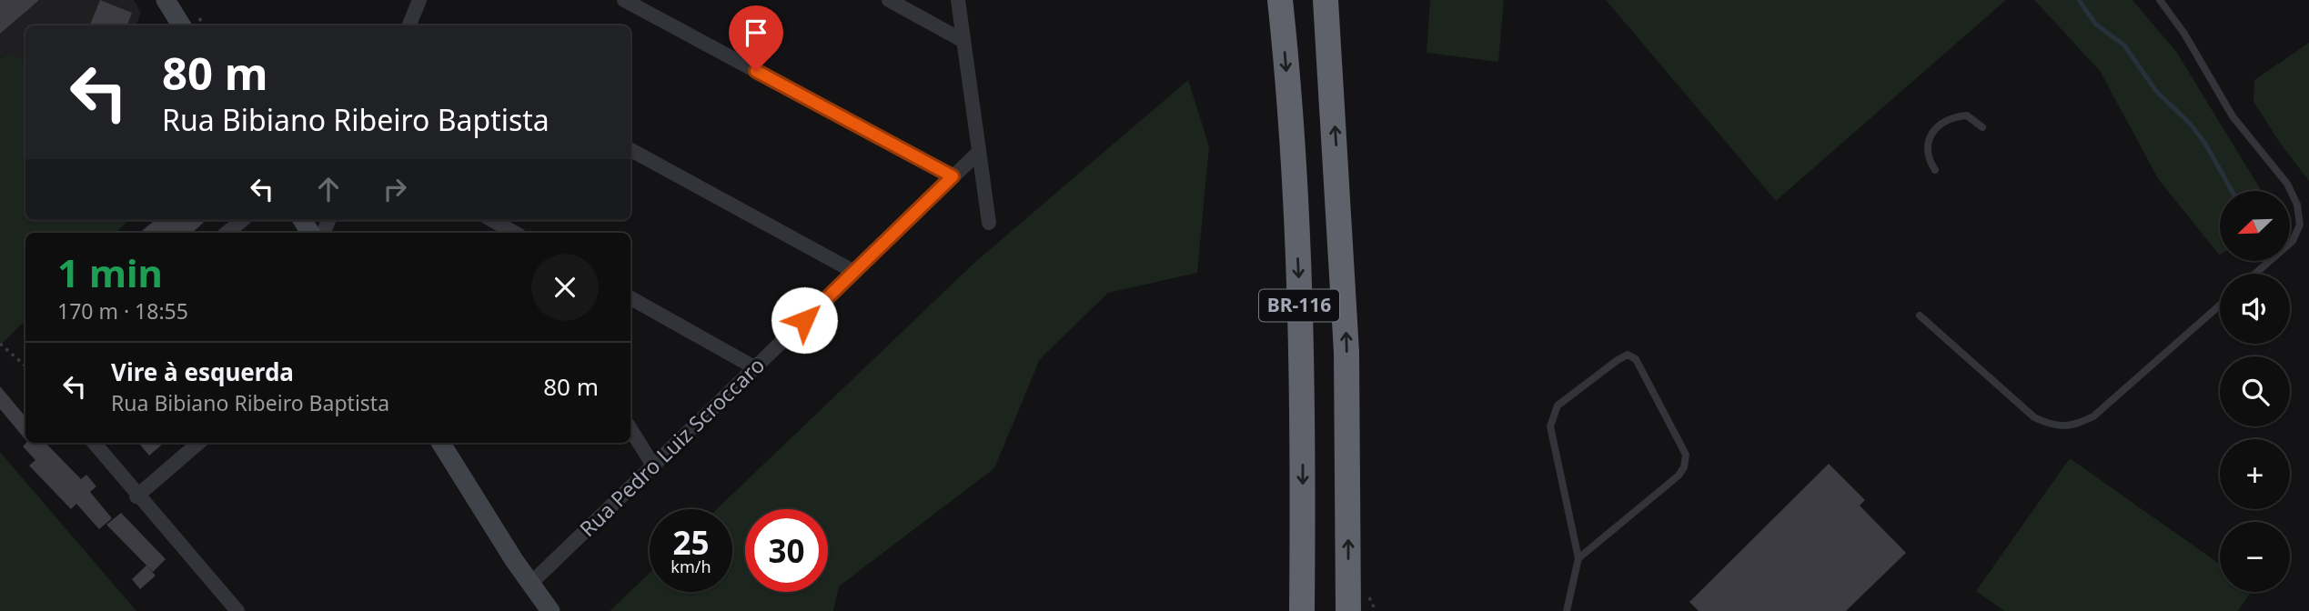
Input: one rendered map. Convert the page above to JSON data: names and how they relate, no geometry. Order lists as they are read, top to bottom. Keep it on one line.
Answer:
{"streets":{"highway":["BR-116"],"street":["Rua Pedro Luiz Scroccaro"]},"north":"bottom left","page":{"turn":["80 m","Rua Bibiano Ribeiro Baptista"],"map_buttons":["+","−"],"heading":["1 min","170 m · 18:55"],"list":[{"name":"Vire à esquerda","note":"Rua Bibiano Ribeiro Baptista","value":"80 m"}],"speed":"25 km/h","limit":"30"}}
